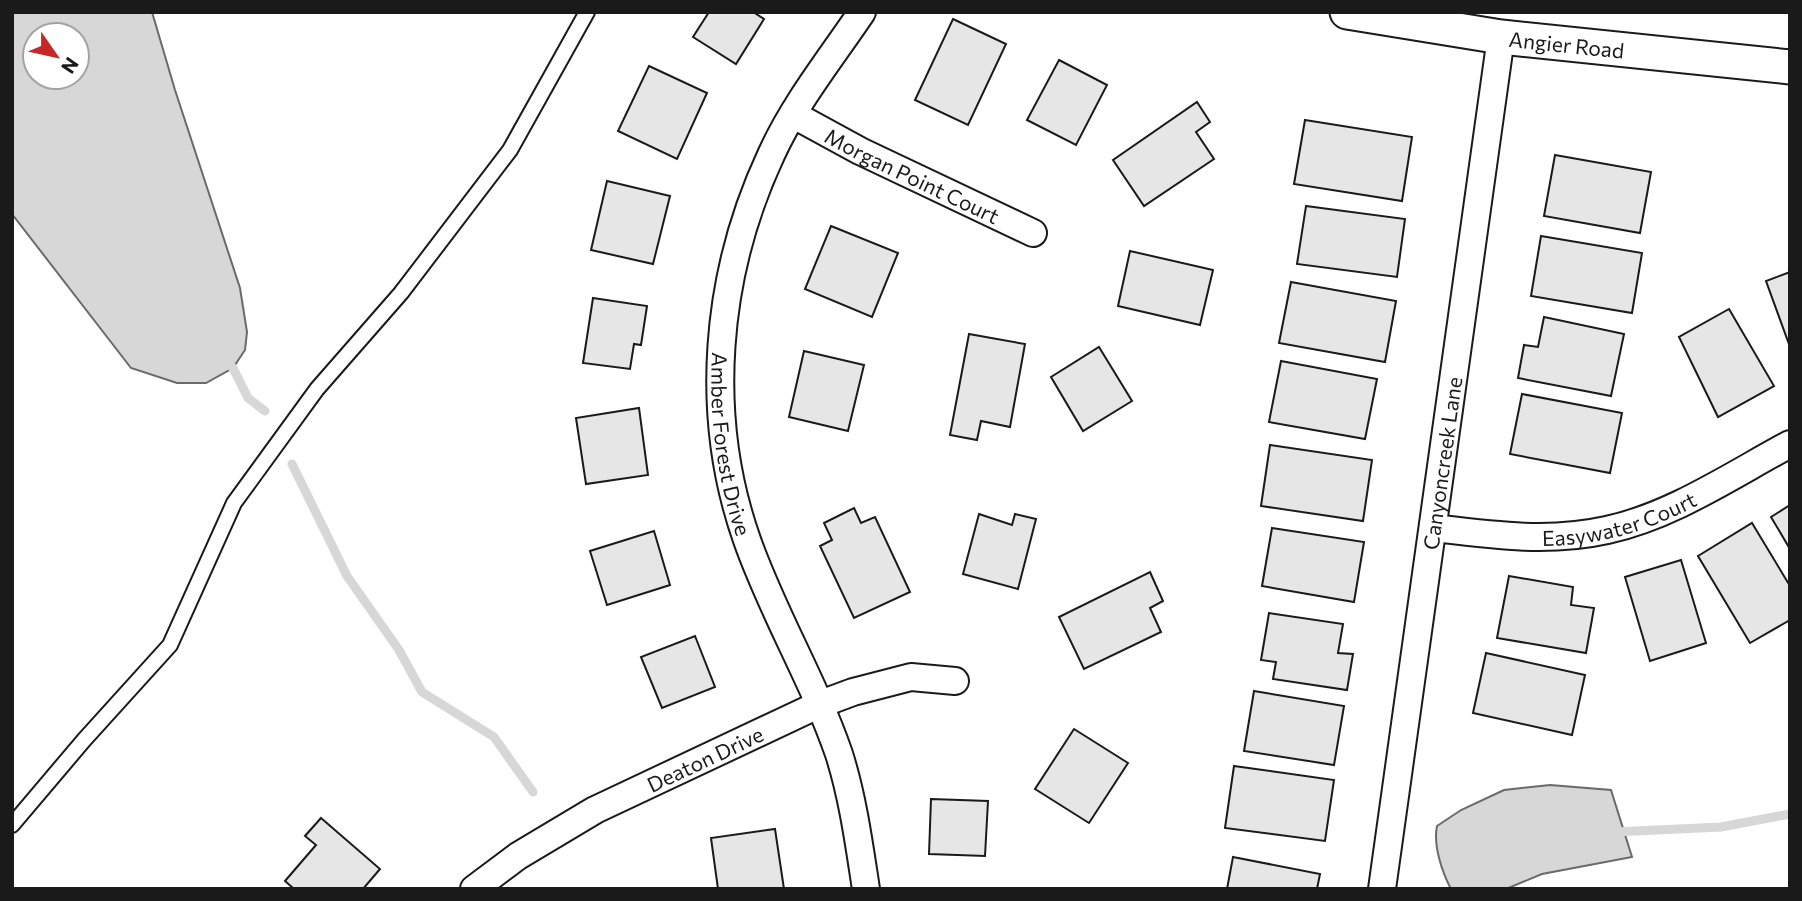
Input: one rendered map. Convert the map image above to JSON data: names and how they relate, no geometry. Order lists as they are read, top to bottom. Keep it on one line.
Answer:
{"streets":{"street":["Angier Road","Morgan Point Court","Amber Forest Drive","Canyoncreek Lane","Easywater Court","Deaton Drive"]},"crossings":[["Angier Road","Canyoncreek Lane"],["Morgan Point Court","Amber Forest Drive"],["Amber Forest Drive","Deaton Drive"],["Canyoncreek Lane","Easywater Court"]],"north":"bottom right"}
